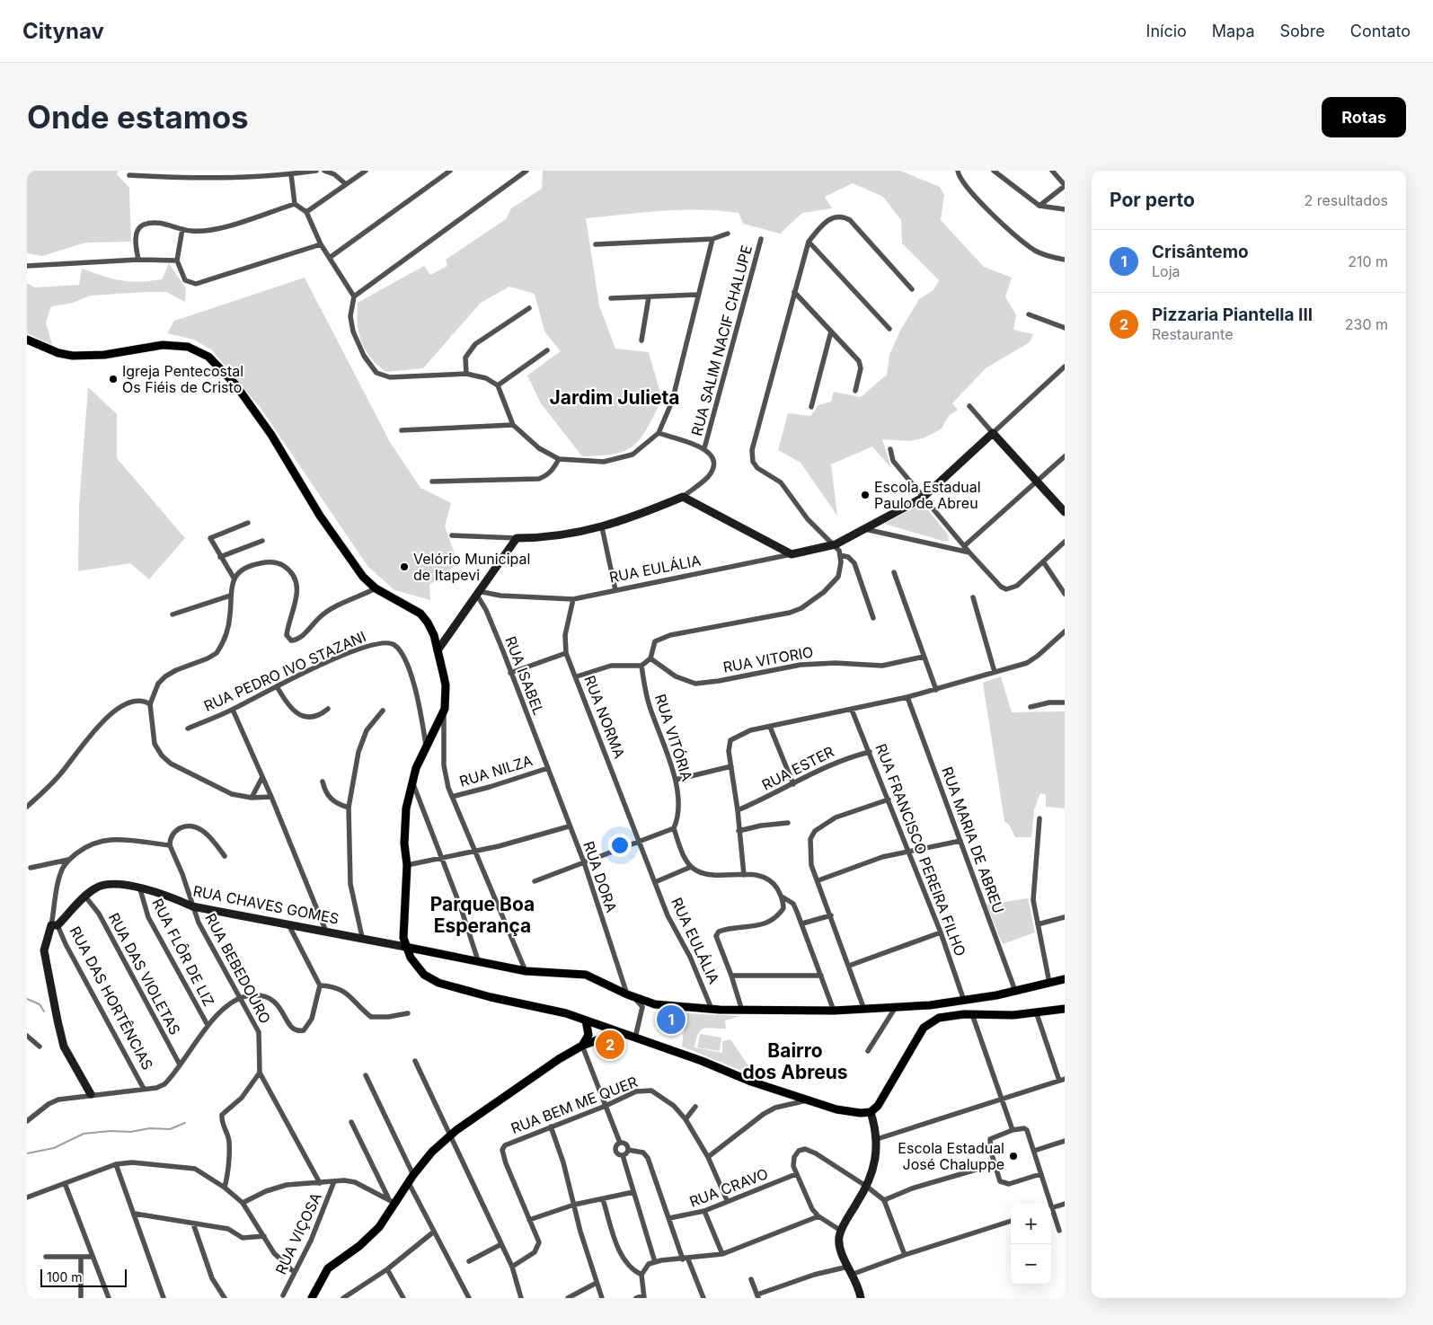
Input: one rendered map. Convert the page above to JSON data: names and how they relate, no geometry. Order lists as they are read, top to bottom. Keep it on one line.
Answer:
{"streets":{"street":["RUA SALIM NACIF CHALUPE","RUA EULÁLIA","RUA VITORIO","RUA PEDRO IVO STAZANI","RUA ISABEL","RUA NORMA","RUA VITÓRIA","RUA ESTER","RUA NILZA","RUA MARIA DE ABREU","RUA FRANCISCO PEREIRA FILHO","RUA DORA","RUA CHAVES GOMES","RUA FLÔR DE LIZ","RUA BEBEDOURO","RUA DAS VIOLETAS","RUA DAS HORTÊNCIAS","RUA BEM ME QUER","RUA CRAVO","RUA VIÇOSA"]},"crossings":[["RUA EULÁLIA","RUA ISABEL"],["RUA EULÁLIA","RUA NORMA"],["RUA ISABEL","RUA NILZA"],["RUA ISABEL","RUA DORA"],["RUA ESTER","RUA FRANCISCO PEREIRA FILHO"],["RUA NILZA","RUA DORA"],["RUA CHAVES GOMES","RUA FLÔR DE LIZ"],["RUA CHAVES GOMES","RUA BEBEDOURO"],["RUA CHAVES GOMES","RUA DAS VIOLETAS"],["RUA CHAVES GOMES","RUA DAS HORTÊNCIAS"],["RUA BEM ME QUER","RUA CRAVO"]],"districts":["Jardim Julieta","Parque Boa Esperança","Bairro dos Abreus"],"places":["Igreja Pentecostal Os Fiéis de Cristo","Escola Estadual Paulo de Abreu","Velório Municipal de Itapevi","Escola Estadual José Chaluppe"],"scale_bar":"100 m","page":{"header":"Citynav","nav":["Início","Mapa","Sobre","Contato"],"buttons":"Rotas","title":"Onde estamos","heading":["Por perto","2 resultados"],"list":[{"mark":"1","name":"Crisântemo","note":"Loja","value":"210 m"},{"mark":"2","name":"Pizzaria Piantella III","note":"Restaurante","value":"230 m"}],"pins":["1","2"],"map_buttons":["+","−"],"scale":"100 m"}}
